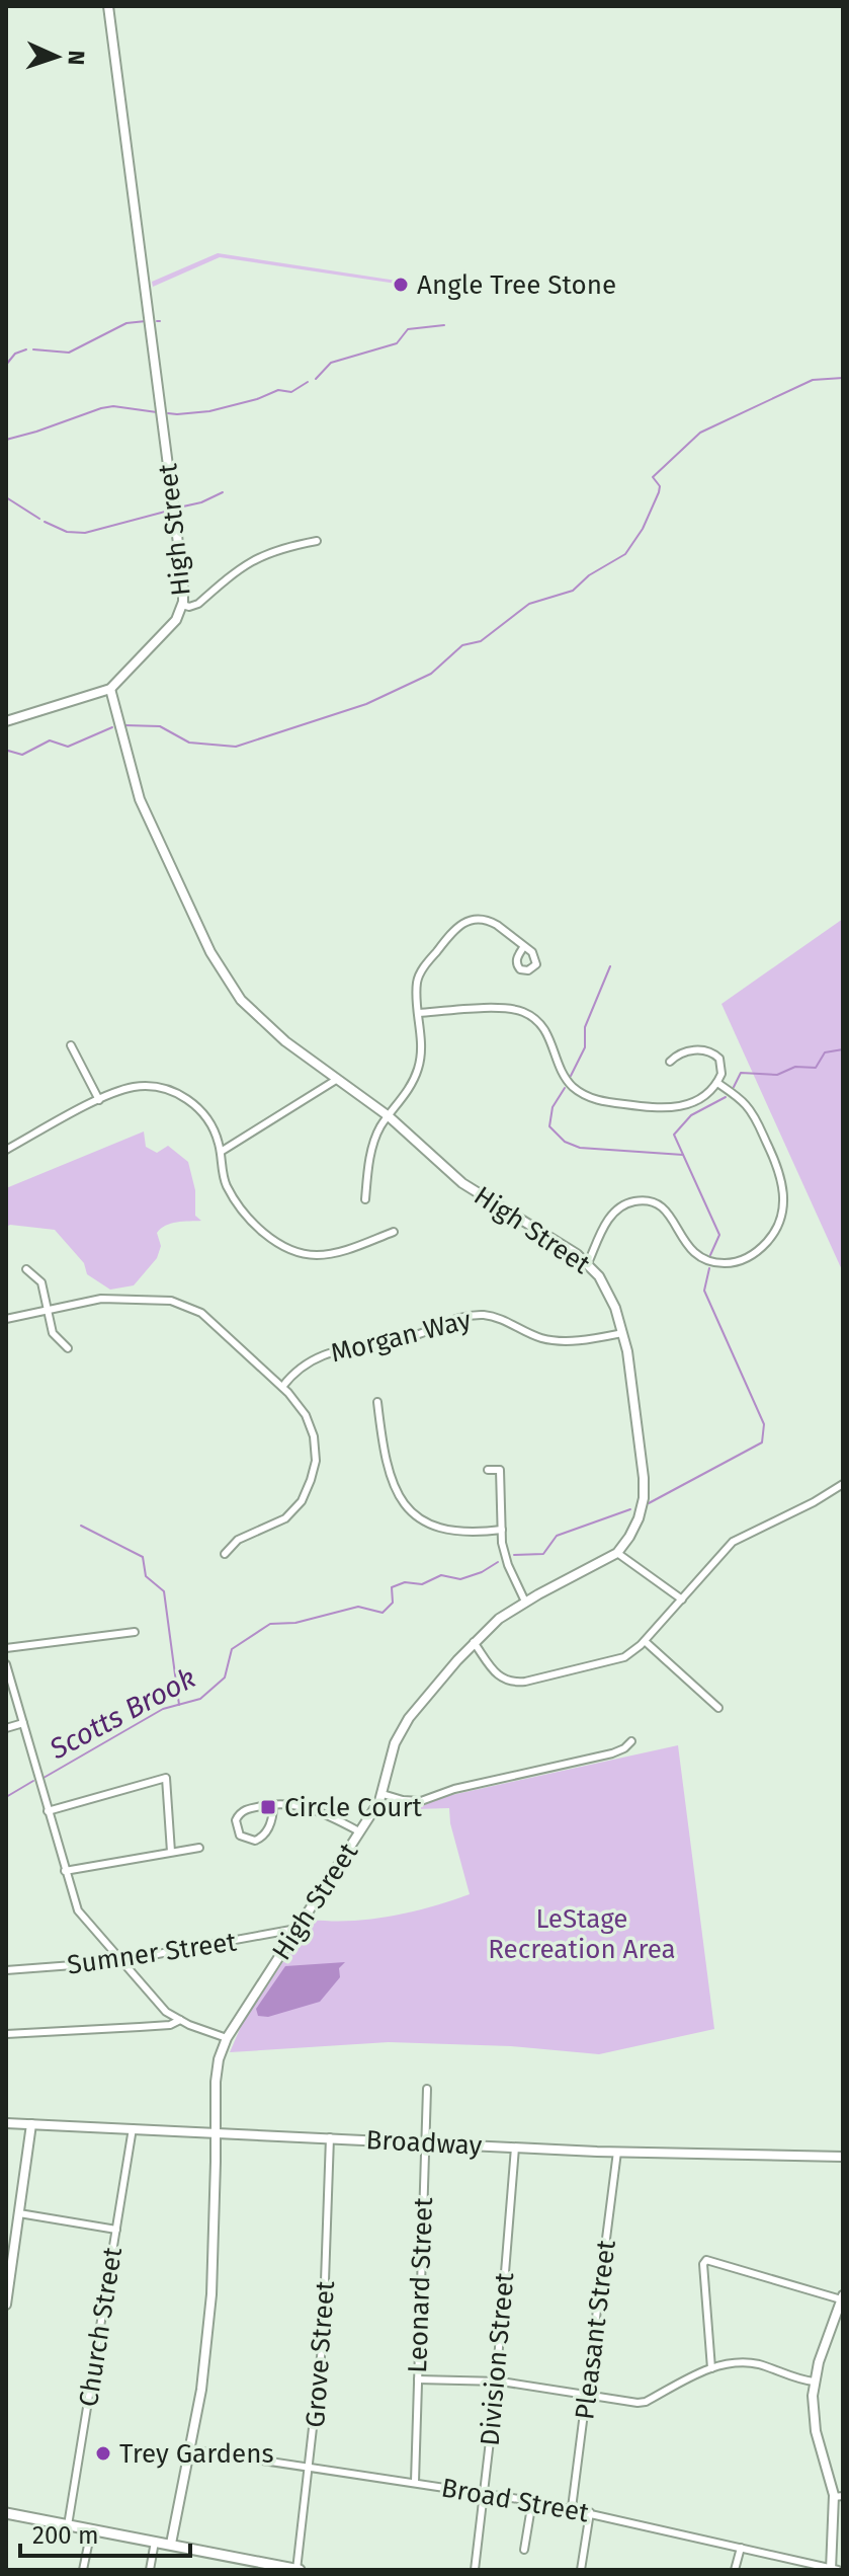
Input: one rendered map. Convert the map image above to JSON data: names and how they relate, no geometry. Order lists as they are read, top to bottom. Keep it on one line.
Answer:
{"streets":{"street":["High Street","Morgan Way","Sumner Street","Broadway","Leonard Street","Church Street","Pleasant Street","Grove Street","Division Street","Broad Street"]},"crossings":[["High Street","Morgan Way"],["High Street","Sumner Street"],["High Street","Broadway"],["High Street","Broad Street"],["Broadway","Leonard Street"],["Broadway","Church Street"],["Broadway","Pleasant Street"],["Broadway","Grove Street"],["Broadway","Division Street"],["Leonard Street","Broad Street"],["Pleasant Street","Broad Street"],["Grove Street","Broad Street"],["Division Street","Broad Street"]],"water":["Scotts Brook"],"parks":["LeStage Recreation Area"],"places":{"other":["Angle Tree Stone","Trey Gardens"],"transit":["Circle Court"]},"scale_bar":"200 m","north":"right"}
